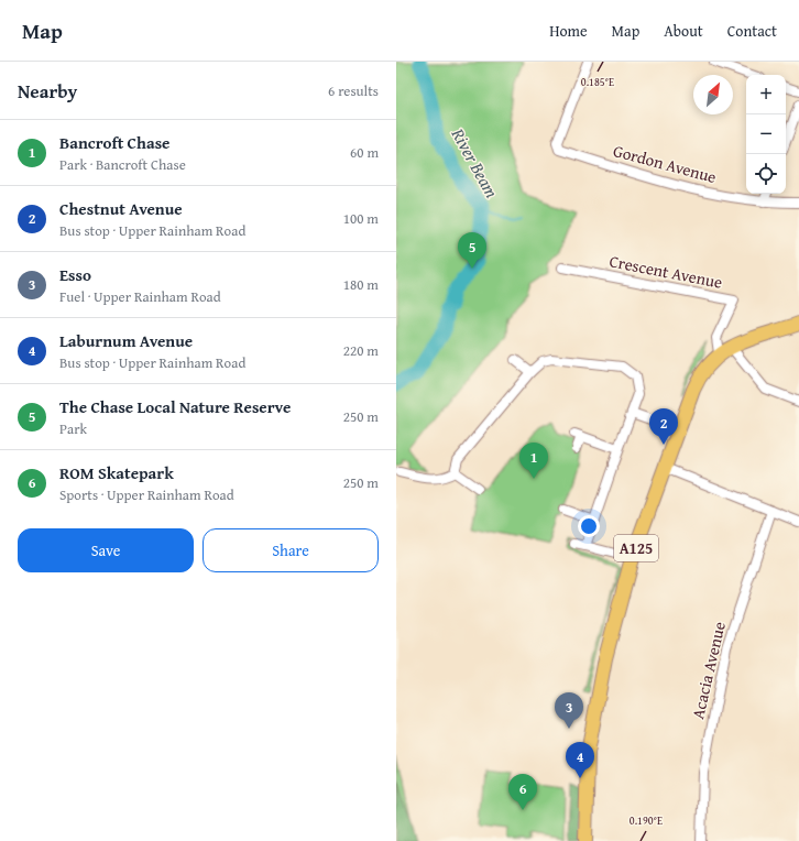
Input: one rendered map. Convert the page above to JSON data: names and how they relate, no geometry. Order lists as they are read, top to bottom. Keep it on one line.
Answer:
{"streets":{"main road":["A125"],"street":["Gordon Avenue","Crescent Avenue","Acacia Avenue"]},"crossings":[["Crescent Avenue","A125"]],"water":["River Beam"],"north":"top right","page":{"header":"Map","nav":["Home","Map","About","Contact"],"heading":["Nearby","6 results"],"map_buttons":["+","−"],"list":[{"mark":"1","name":"Bancroft Chase","note":"Park · Bancroft Chase","value":"60 m"},{"mark":"2","name":"Chestnut Avenue","note":"Bus stop · Upper Rainham Road","value":"100 m"},{"mark":"3","name":"Esso","note":"Fuel · Upper Rainham Road","value":"180 m"},{"mark":"4","name":"Laburnum Avenue","note":"Bus stop · Upper Rainham Road","value":"220 m"},{"mark":"5","name":"The Chase Local Nature Reserve","note":"Park","value":"250 m"},{"mark":"6","name":"ROM Skatepark","note":"Sports · Upper Rainham Road","value":"250 m"}],"pins":["5","2","1","3","4","6"],"buttons":["Save","Share"]},"coordinates":["0.185°E","0.190°E"]}
